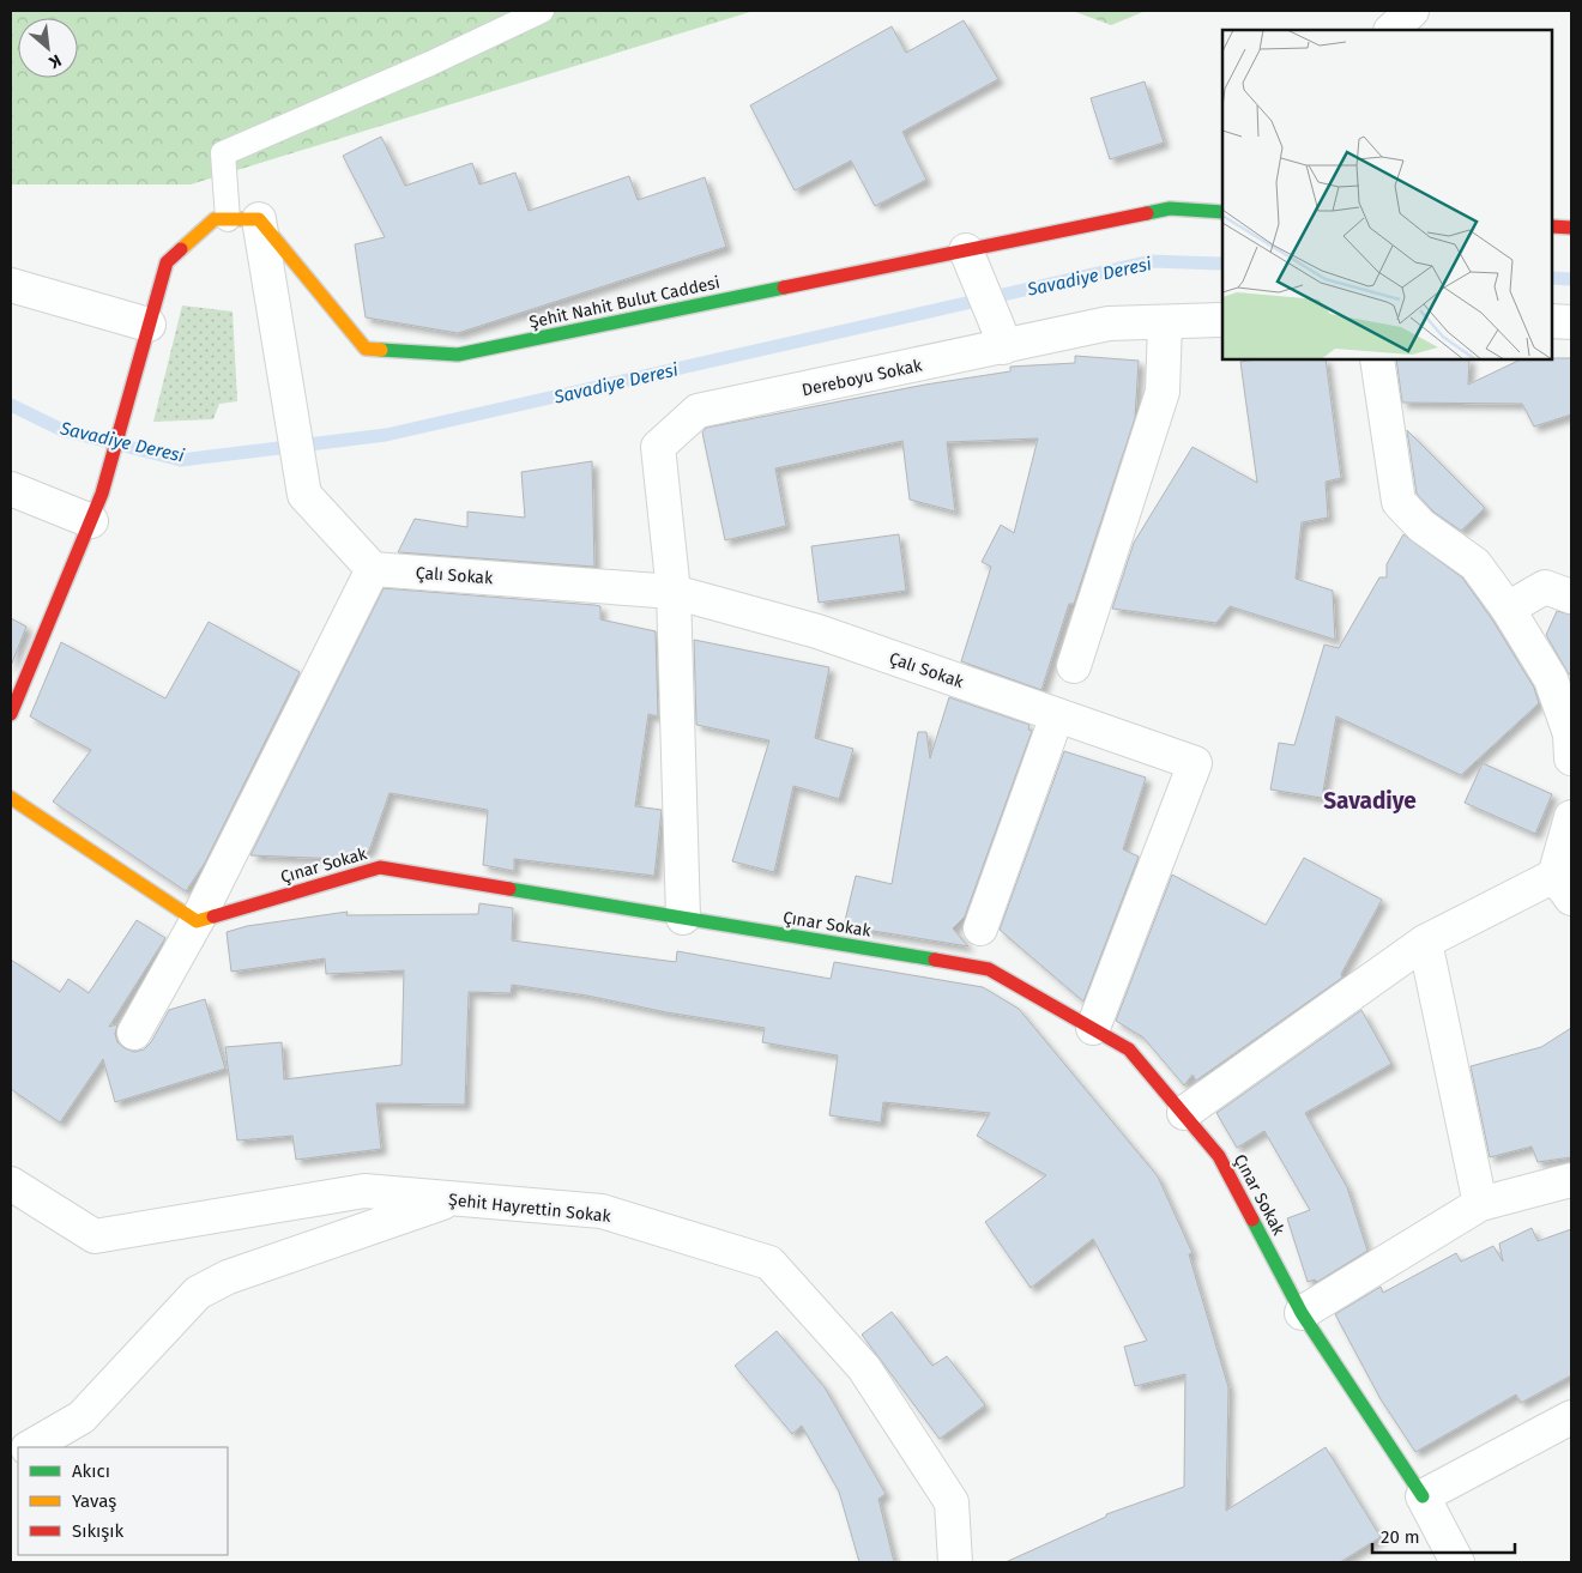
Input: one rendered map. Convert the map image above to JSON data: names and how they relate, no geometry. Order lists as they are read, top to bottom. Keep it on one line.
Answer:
{"streets":{"street":["Şehit Nahit Bulut Caddesi","Dereboyu Sokak","Çalı Sokak","Çınar Sokak","Şehit Hayrettin Sokak"]},"crossings":[["Dereboyu Sokak","Çalı Sokak"],["Çalı Sokak","Çınar Sokak"]],"districts":["Savadiye"],"water":["Savadiye Deresi"],"legend":["Akıcı","Yavaş","Sıkışık"],"scale_bar":"20 m","north":"bottom right"}
